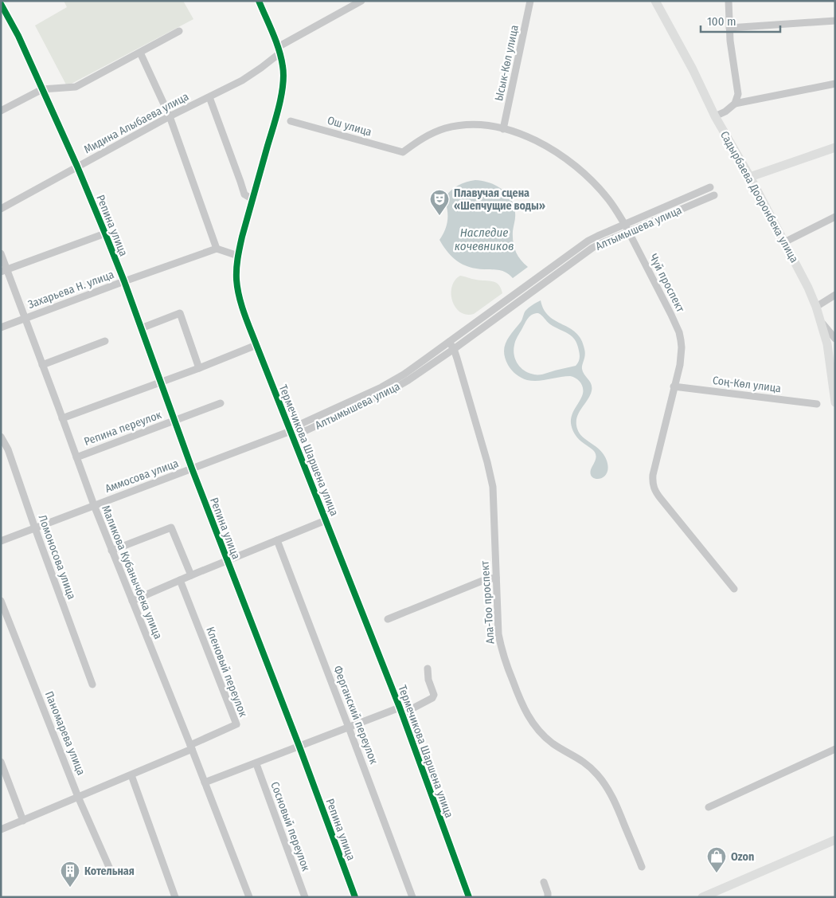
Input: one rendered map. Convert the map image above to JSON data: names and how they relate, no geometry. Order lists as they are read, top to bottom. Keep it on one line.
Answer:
{"streets":{"main road":["Садырбаева Дооронбека улица"],"street":["Ысык-Көл улица","Мидина Алыбаева улица","Ош улица","Репина улица","Алтымышева улица","Чүй проспект","Захарьева Н. улица","Соң-Көл улица","Репина переулок","Термечикова Шаршена улица","Аммосова улица","Ломоносова улица","Маликова Кубанычбека улица","Ала-Тоо проспект","Кленовый переулок","Ферганский переулок","Паномарева улица","Сосновый переулок"]},"crossings":[["Ысык-Көл улица","Чүй проспект"],["Мидина Алыбаева улица","Репина улица"],["Мидина Алыбаева улица","Термечикова Шаршена улица"],["Ош улица","Чүй проспект"],["Репина улица","Захарьева Н. улица"],["Репина улица","Репина переулок"],["Репина улица","Аммосова улица"],["Алтымышева улица","Чүй проспект"],["Алтымышева улица","Термечикова Шаршена улица"],["Алтымышева улица","Аммосова улица"],["Алтымышева улица","Ала-Тоо проспект"],["Чүй проспект","Соң-Көл улица"],["Захарьева Н. улица","Маликова Кубанычбека улица"],["Репина переулок","Маликова Кубанычбека улица"],["Термечикова Шаршена улица","Аммосова улица"],["Аммосова улица","Ломоносова улица"],["Аммосова улица","Маликова Кубанычбека улица"],["Маликова Кубанычбека улица","Кленовый переулок"]],"water":["Наследие кочевников"],"places":{"theatre":["Плавучая сцена «Шепчущие воды»"],"shop":["Ozon"],"building":["Котельная"]},"scale_bar":"100 m"}
